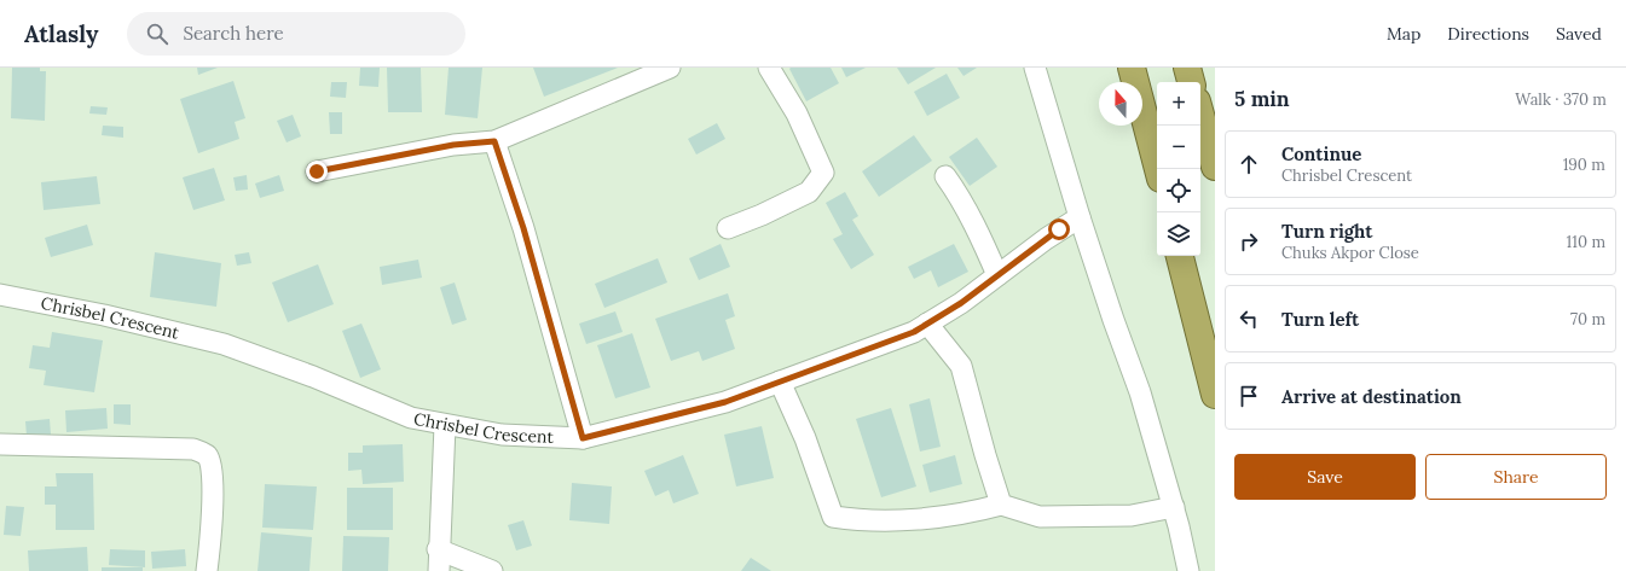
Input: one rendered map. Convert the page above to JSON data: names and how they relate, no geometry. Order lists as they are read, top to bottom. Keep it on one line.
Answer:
{"streets":{"street":["Chrisbel Crescent"]},"north":"top","page":{"header":"Atlasly","search":"Search here","nav":["Map","Directions","Saved"],"heading":["5 min","Walk · 370 m"],"map_buttons":["+","−"],"list":[["Continue","Chrisbel Crescent","190 m"],["Turn right","Chuks Akpor Close","110 m"],["Turn left","70 m"],"Arrive at destination"],"buttons":["Save","Share"]}}
